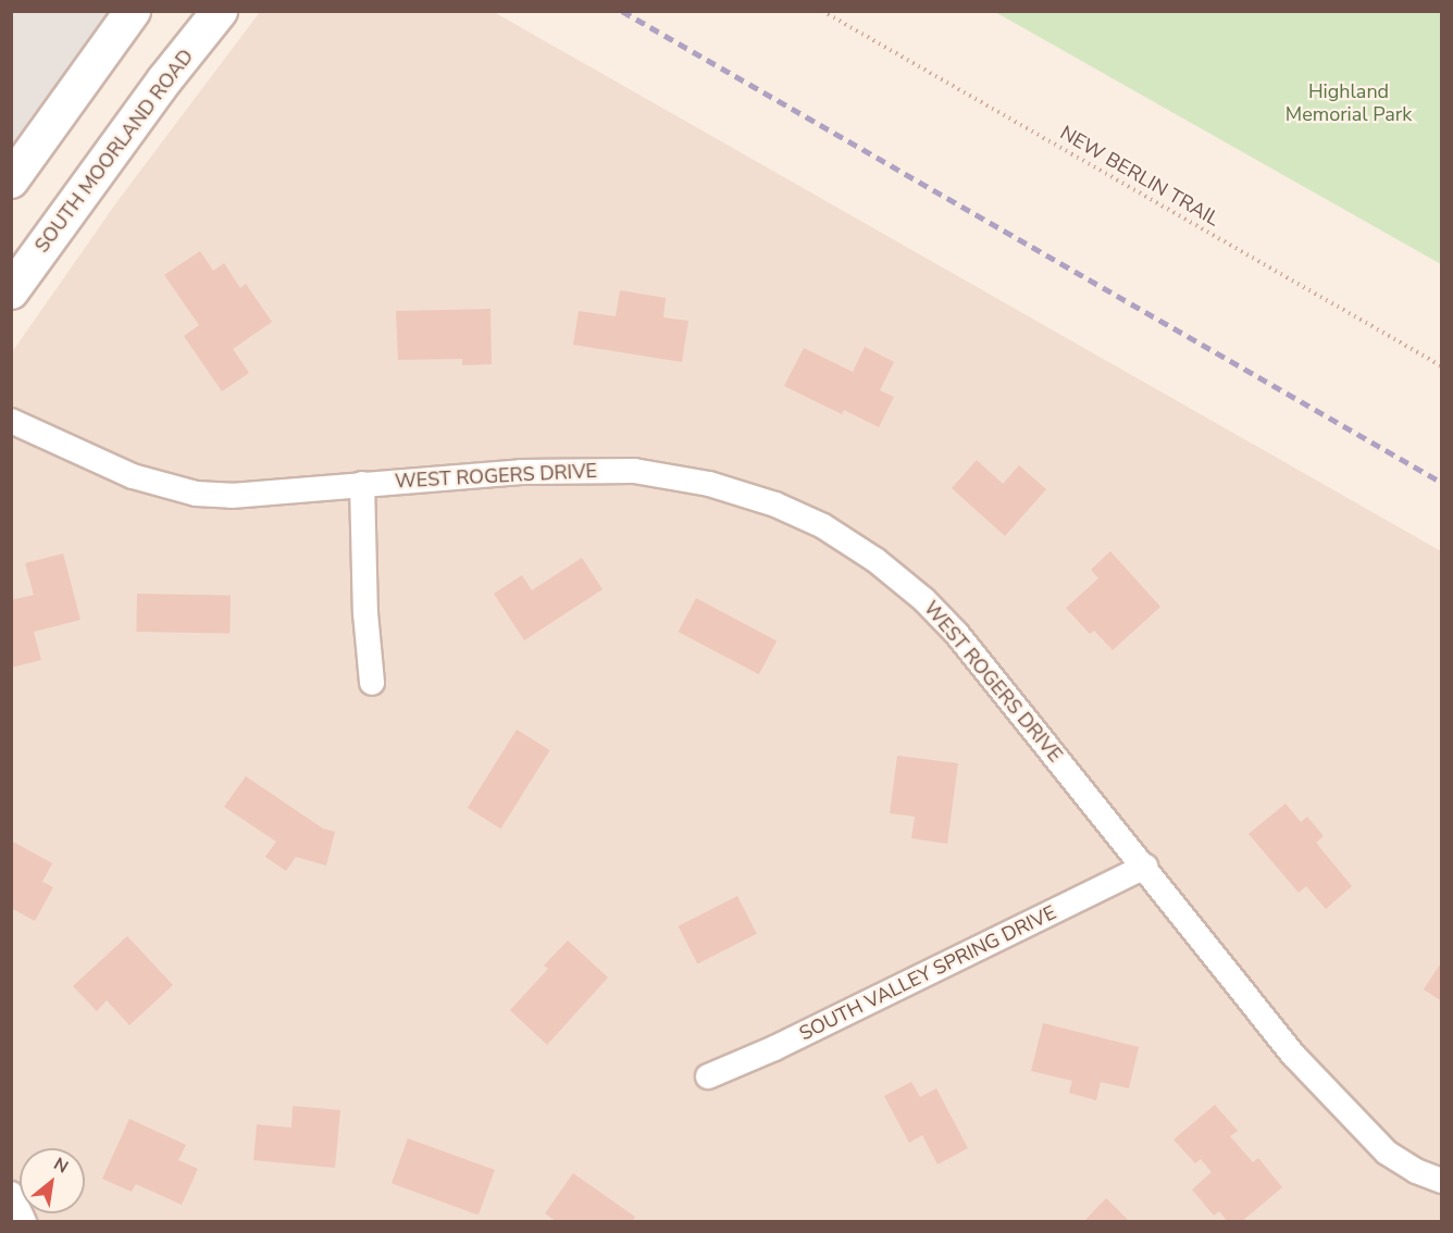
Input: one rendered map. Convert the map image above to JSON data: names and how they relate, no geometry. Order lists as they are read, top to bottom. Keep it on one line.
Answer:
{"streets":{"main road":["SOUTH MOORLAND ROAD"],"street":["WEST ROGERS DRIVE","SOUTH VALLEY SPRING DRIVE"],"path":["NEW BERLIN TRAIL"]},"crossings":[["WEST ROGERS DRIVE","SOUTH VALLEY SPRING DRIVE"]],"parks":["Highland Memorial Park"],"north":"top right"}
